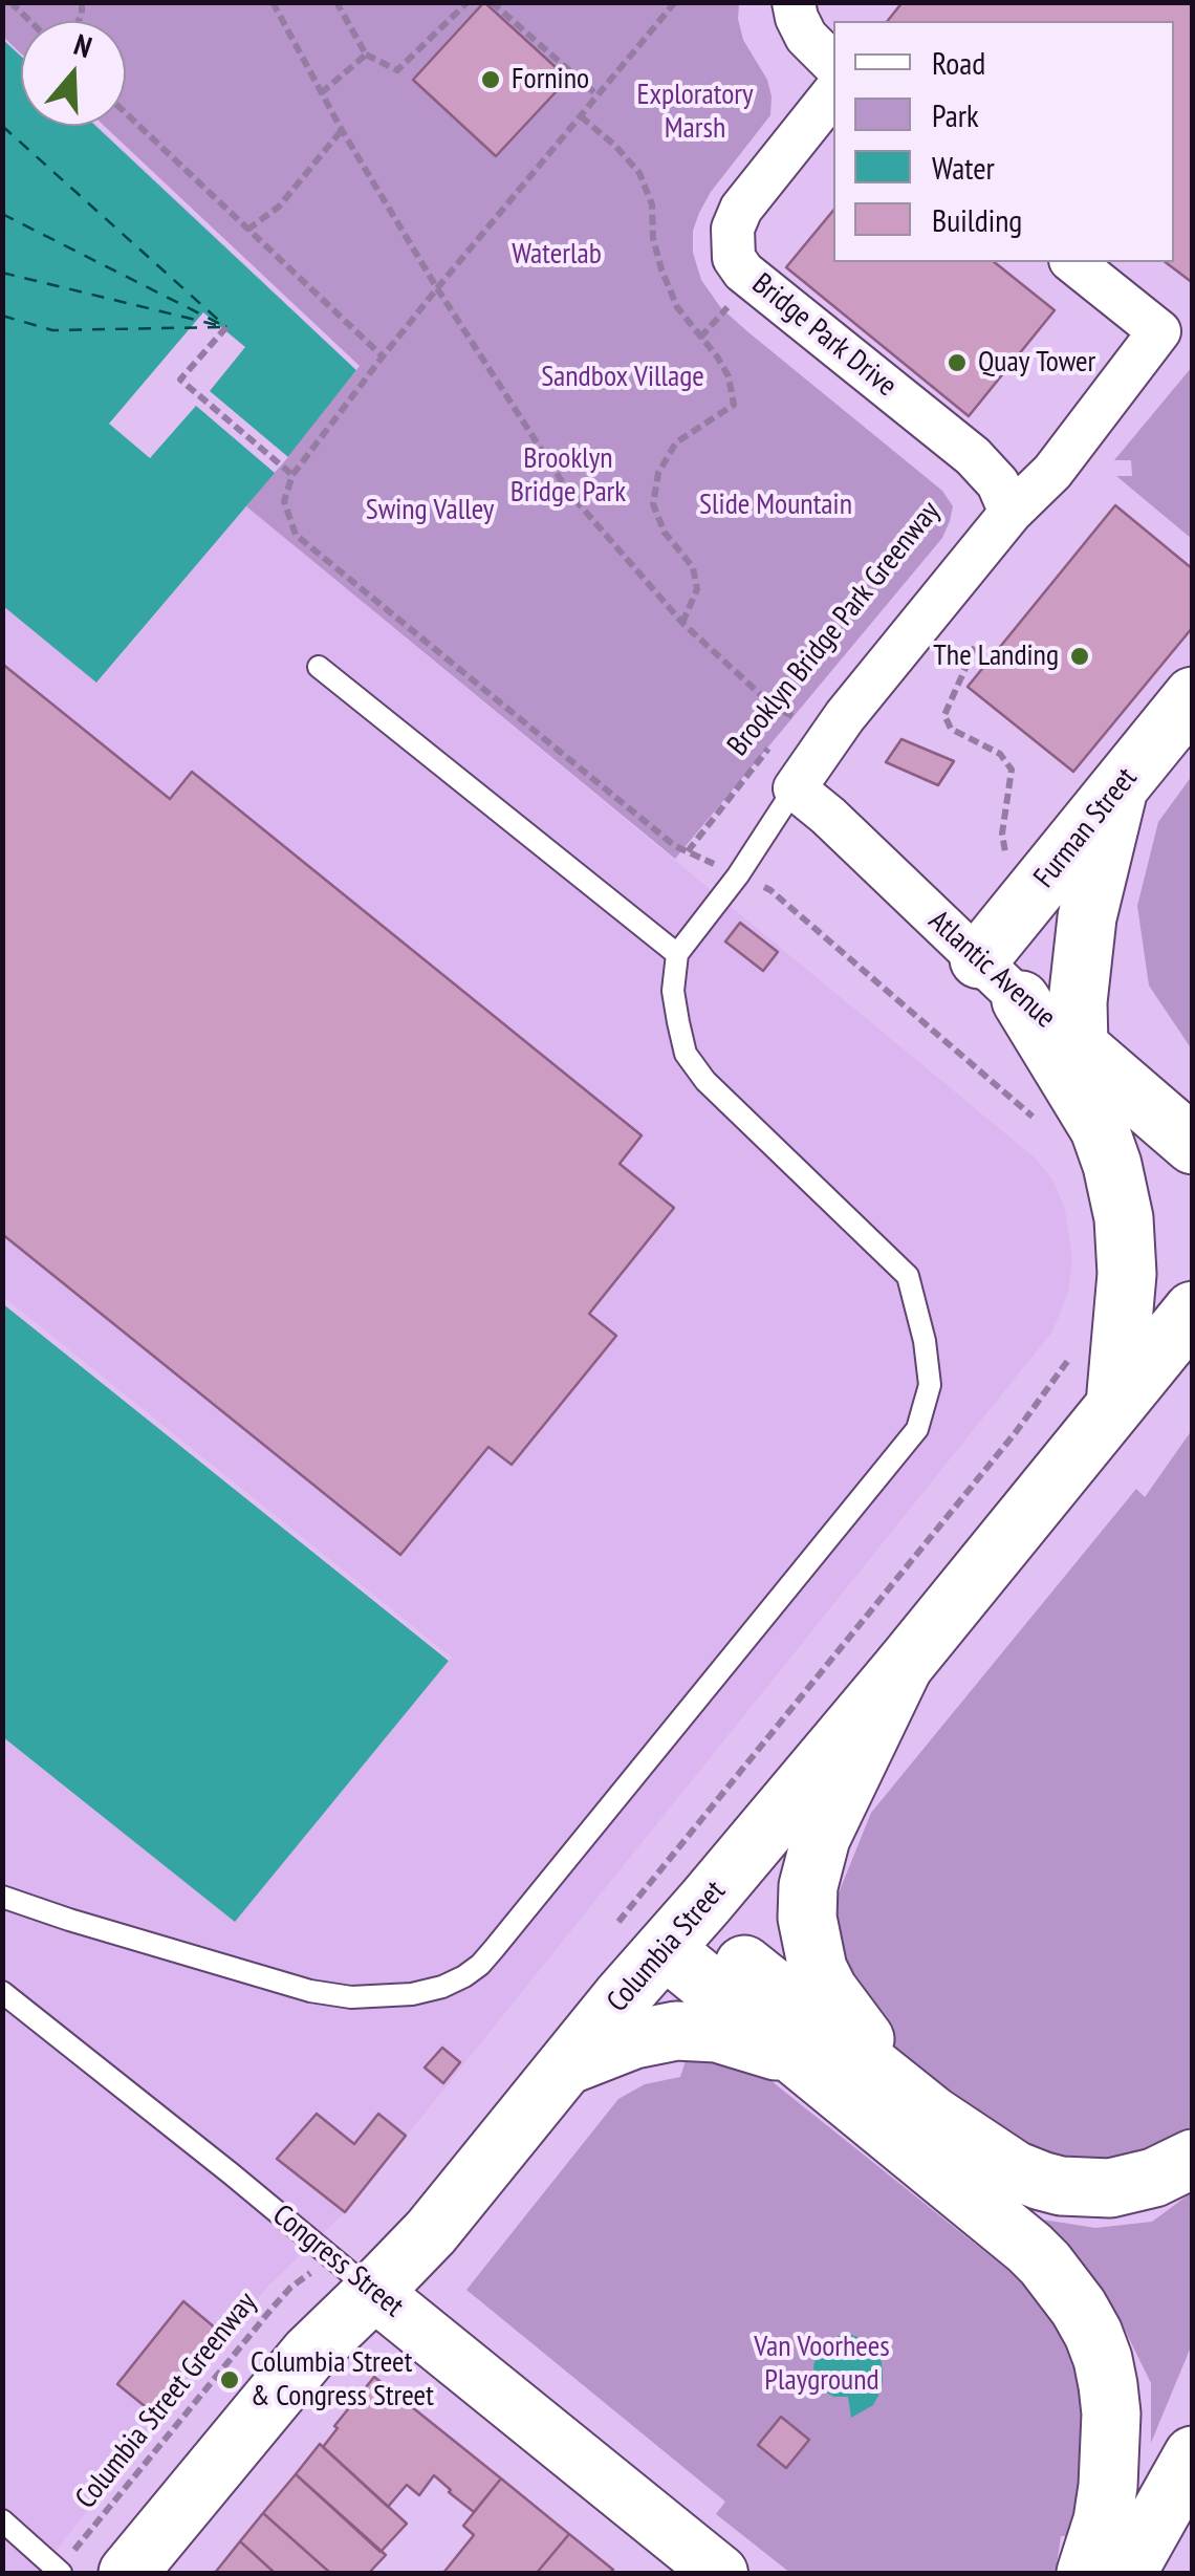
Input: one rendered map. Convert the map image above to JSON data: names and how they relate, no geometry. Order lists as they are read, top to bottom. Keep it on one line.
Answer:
{"streets":{"main road":["Furman Street","Atlantic Avenue","Columbia Street"],"street":["Bridge Park Drive","Congress Street"],"path":["Brooklyn Bridge Park Greenway","Columbia Street Greenway"]},"crossings":[["Furman Street","Atlantic Avenue"],["Columbia Street","Congress Street"]],"parks":["Exploratory Marsh","Waterlab","Sandbox Village","Brooklyn Bridge Park","Slide Mountain","Swing Valley","Van Voorhees Playground"],"places":["Fornino","Quay Tower","The Landing","Columbia Street & Congress Street"],"legend":["Road","Park","Water","Building"],"north":"top"}
